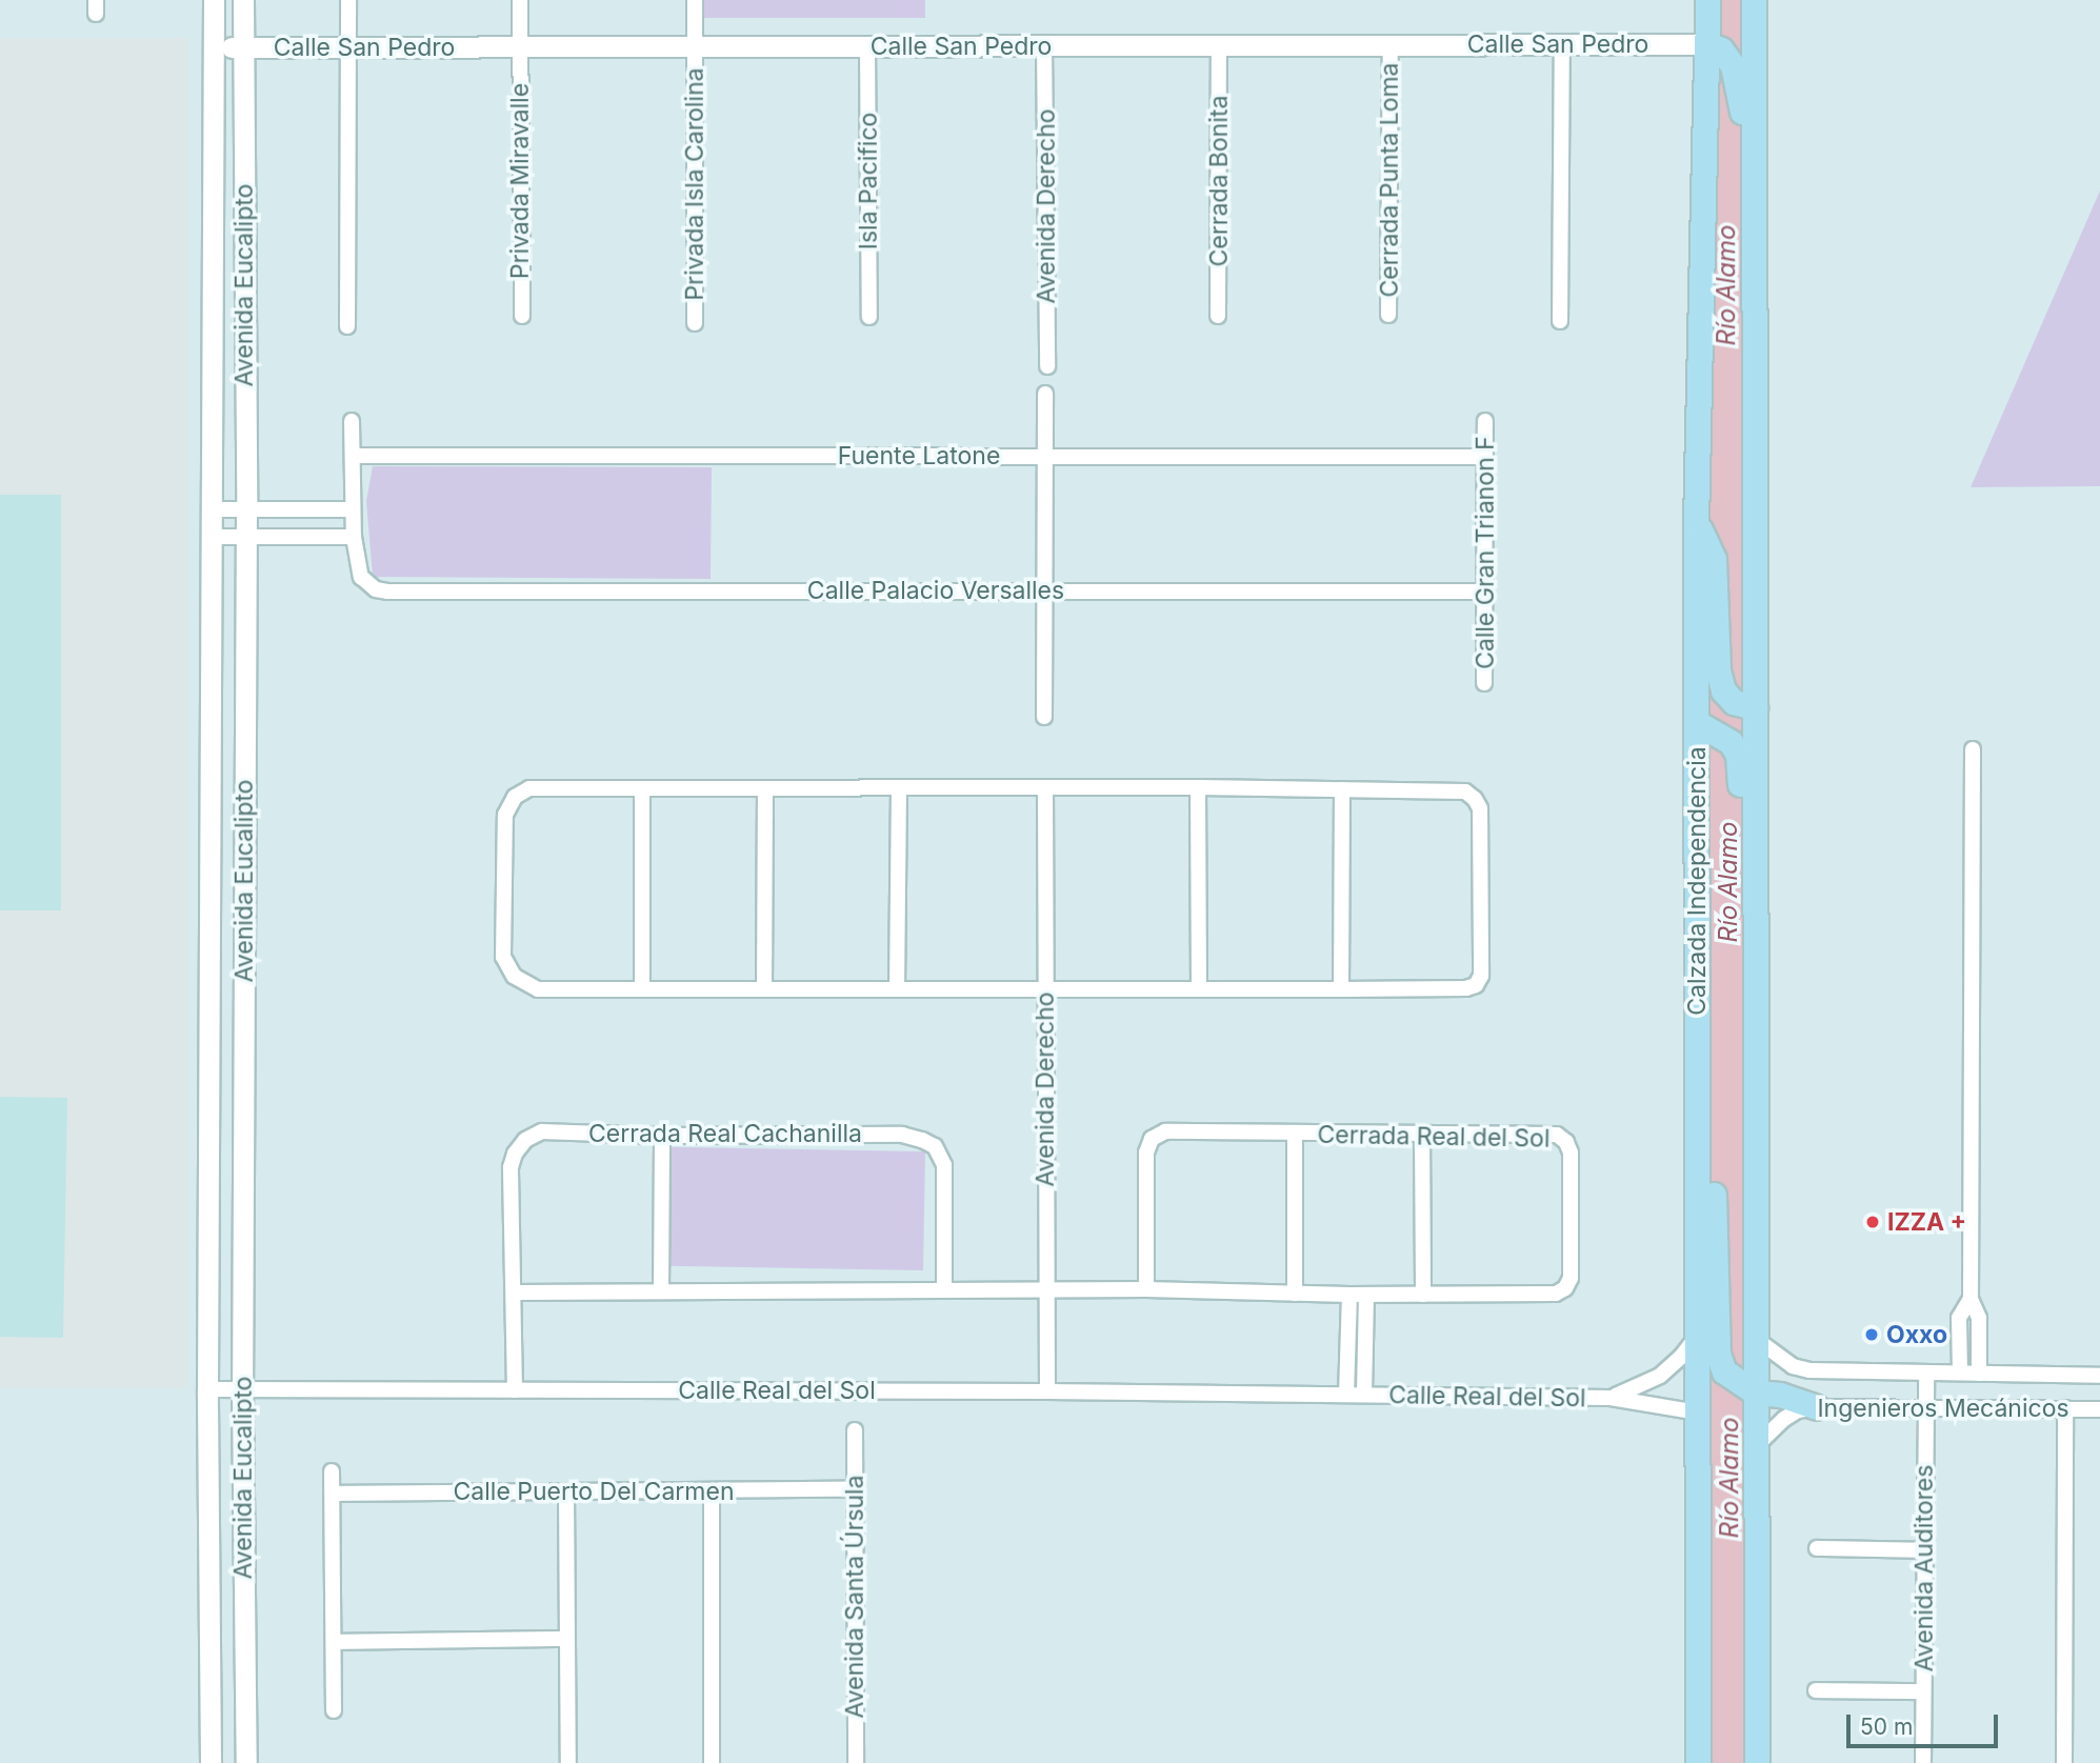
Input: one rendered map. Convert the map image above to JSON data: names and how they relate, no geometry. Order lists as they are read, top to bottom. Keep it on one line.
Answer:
{"streets":{"main road":["Calzada Independencia"],"street":["Calle San Pedro","Cerrada Punta Loma","Privada Miravalle","Isla Pacifico","Cerrada Bonita","Privada Isla Carolina","Avenida Derecho","Avenida Eucalipto","Fuente Latone","Calle Gran Trianon F","Calle Palacio Versalles","Cerrada Real Cachanilla","Cerrada Real del Sol","Calle Real del Sol","Ingenieros Mecánicos","Calle Puerto Del Carmen","Avenida Auditores","Avenida Santa Úrsula"]},"crossings":[["Calle San Pedro","Cerrada Punta Loma"],["Calle San Pedro","Privada Miravalle"],["Calle San Pedro","Isla Pacifico"],["Calle San Pedro","Cerrada Bonita"],["Calle San Pedro","Privada Isla Carolina"],["Calle San Pedro","Avenida Derecho"],["Calle San Pedro","Avenida Eucalipto"],["Calle San Pedro","Calzada Independencia"],["Avenida Derecho","Cerrada Real del Sol"],["Avenida Derecho","Calle Real del Sol"],["Avenida Eucalipto","Calle Real del Sol"],["Fuente Latone","Calle Gran Trianon F"],["Calle Gran Trianon F","Calle Palacio Versalles"],["Calzada Independencia","Calle Real del Sol"],["Cerrada Real Cachanilla","Calle Real del Sol"],["Cerrada Real del Sol","Calle Real del Sol"],["Ingenieros Mecánicos","Avenida Auditores"],["Calle Puerto Del Carmen","Avenida Santa Úrsula"]],"water":["Río Alamo"],"places":["IZZA +","Oxxo"],"scale_bar":"50 m"}
